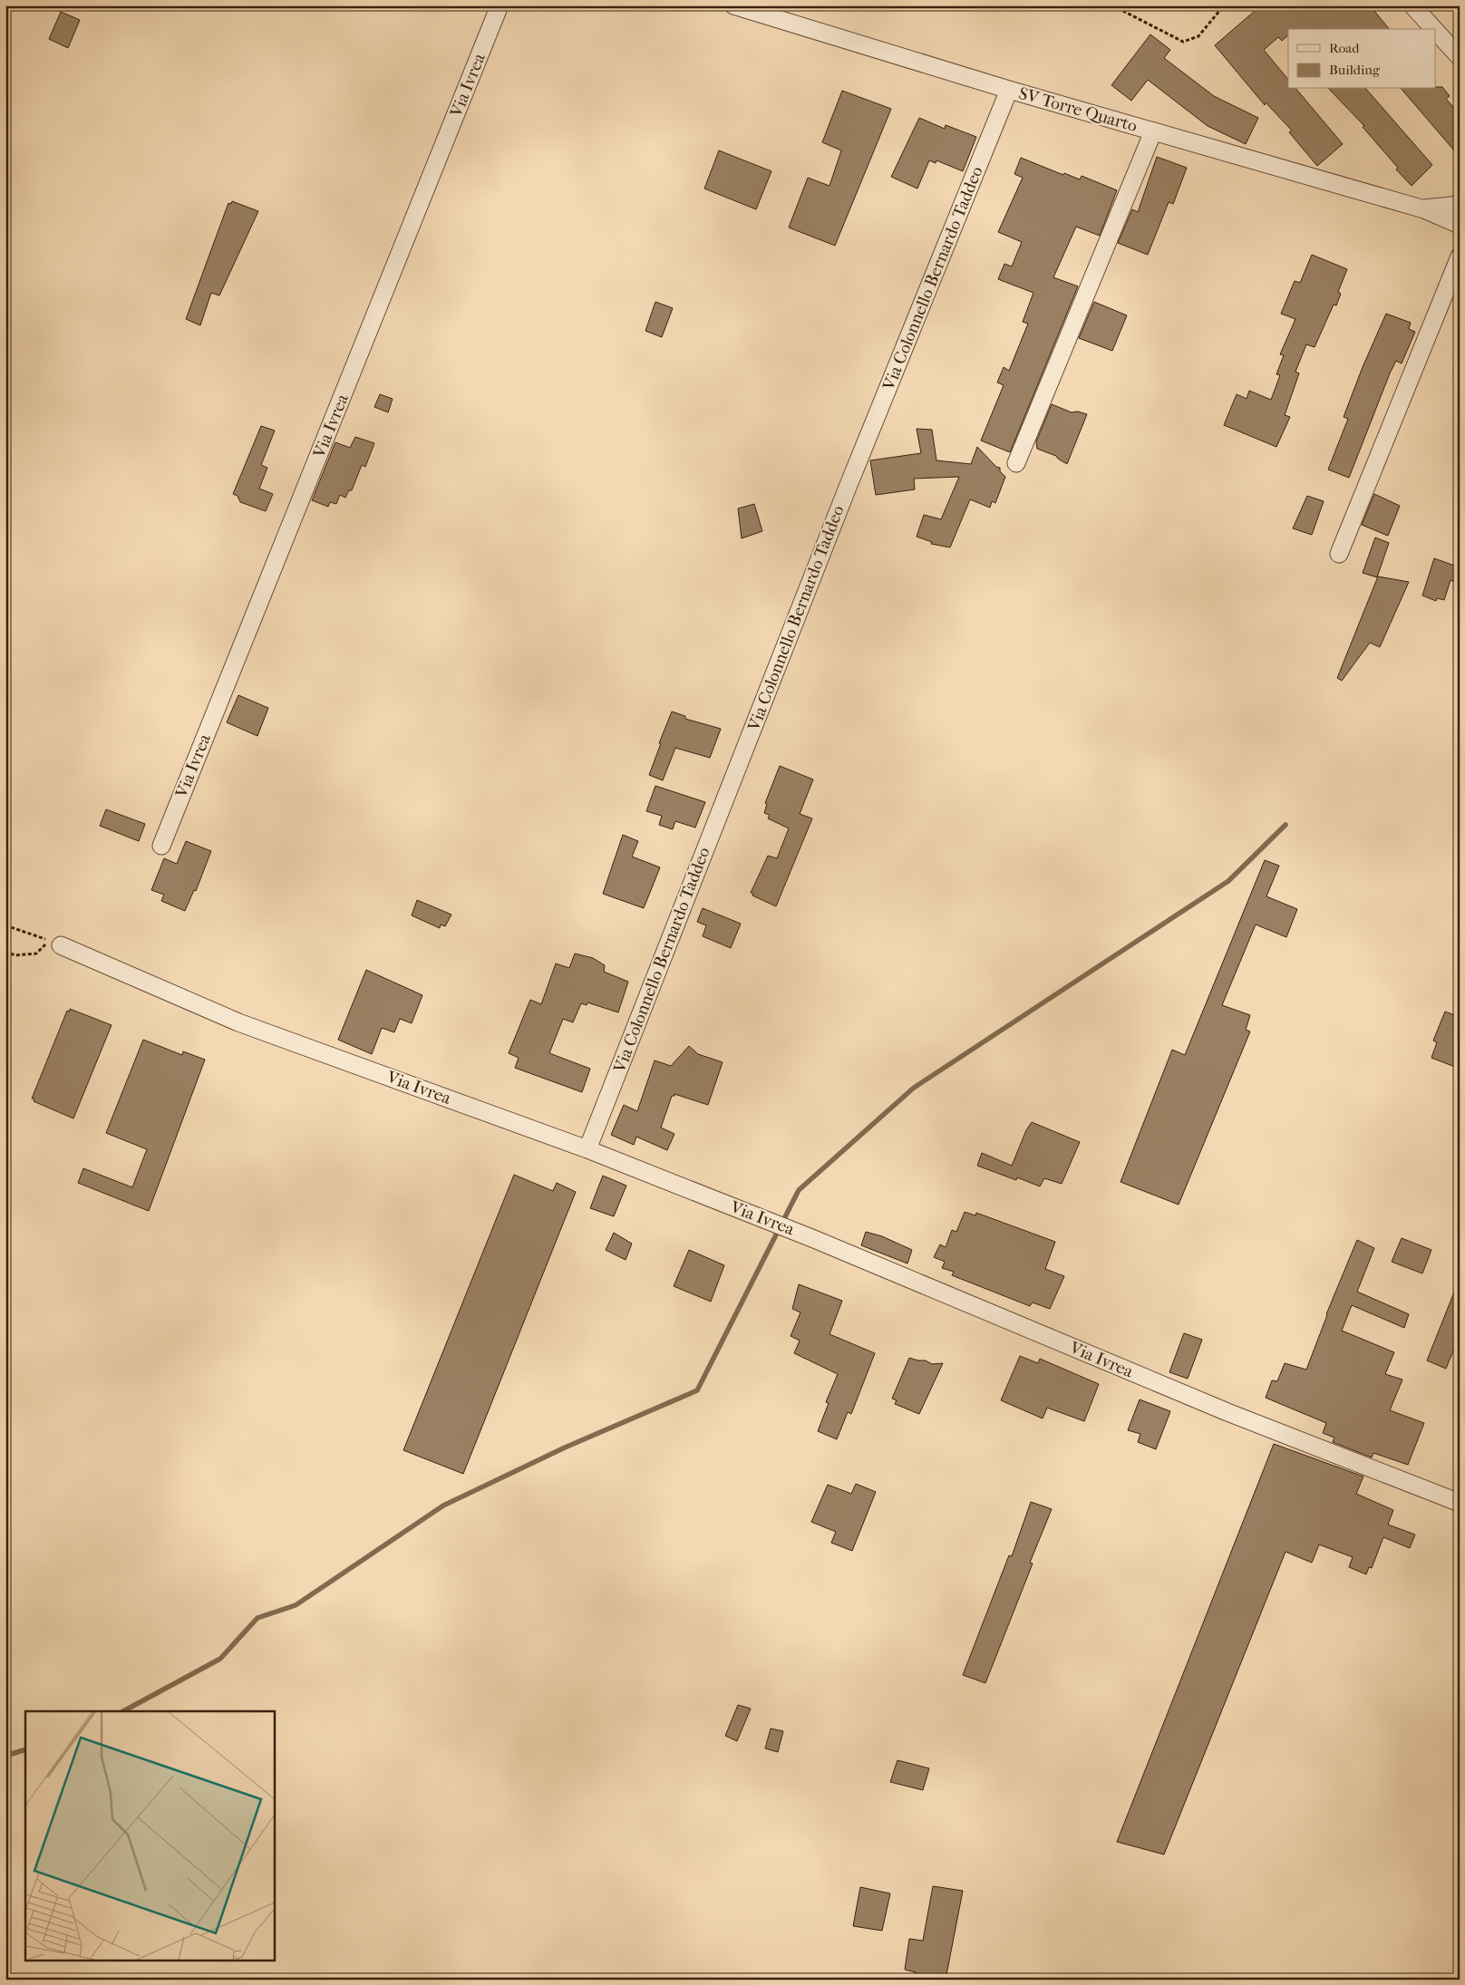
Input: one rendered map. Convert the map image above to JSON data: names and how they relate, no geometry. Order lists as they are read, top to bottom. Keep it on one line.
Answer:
{"streets":{"street":["Via Ivrea","SV Torre Quarto","Via Colonnello Bernardo Taddeo"]},"crossings":[["Via Ivrea","Via Colonnello Bernardo Taddeo"],["SV Torre Quarto","Via Colonnello Bernardo Taddeo"]],"legend":["Road","Building"]}
